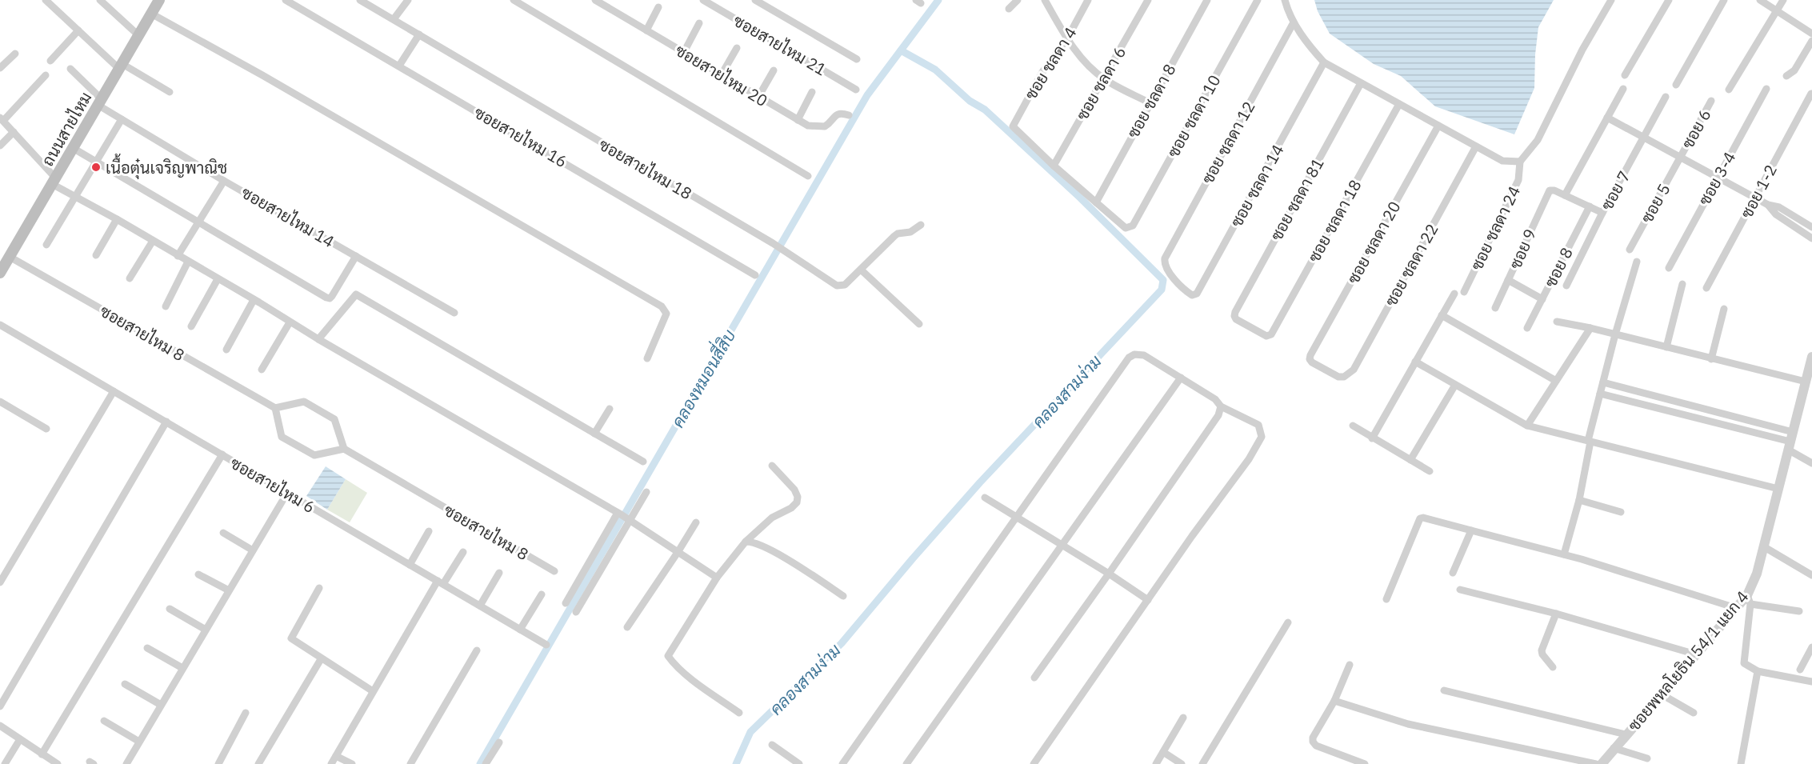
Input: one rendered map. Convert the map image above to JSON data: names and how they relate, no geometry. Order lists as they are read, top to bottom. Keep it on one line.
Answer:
{"streets":{"main road":["ถนนสายไหม"],"street":["ซอยสายไหม 21","ซอย ชลดา 4","ซอยสายไหม 20","ซอย ชลดา 6","ซอย ชลดา 8","ซอย ชลดา 10","ซอย 6","ซอยสายไหม 16","ซอย ชลดา 12","ซอยสายไหม 18","ซอย 3-4","ซอย ชลดา 14","ซอย 7","ซอย 1-2","ซอย ชลดา 81","ซอย 5","ซอยสายไหม 14","ซอย ชลดา 18","ซอย ชลดา 24","ซอย ชลดา 20","ซอย 9","ซอย ชลดา 22","ซอย 8","ซอยสายไหม 8","ซอยสายไหม 6","ซอยพหลโยธิน 54/1 แยก 4"]},"crossings":[["ซอย ชลดา 4","ซอย ชลดา 6"],["ซอย ชลดา 8","ซอย ชลดา 10"],["ถนนสายไหม","ซอยสายไหม 14"],["ถนนสายไหม","ซอยสายไหม 8"],["ซอย 6","ซอย 5"],["ซอย ชลดา 12","ซอย ชลดา 14"],["ซอย ชลดา 81","ซอย ชลดา 18"],["ซอย ชลดา 20","ซอย ชลดา 22"]],"water":["คลองหมอนสี่สิบ","คลองสามง่าม"],"places":["เนื้อตุ๋นเจริญพาณิช"]}
